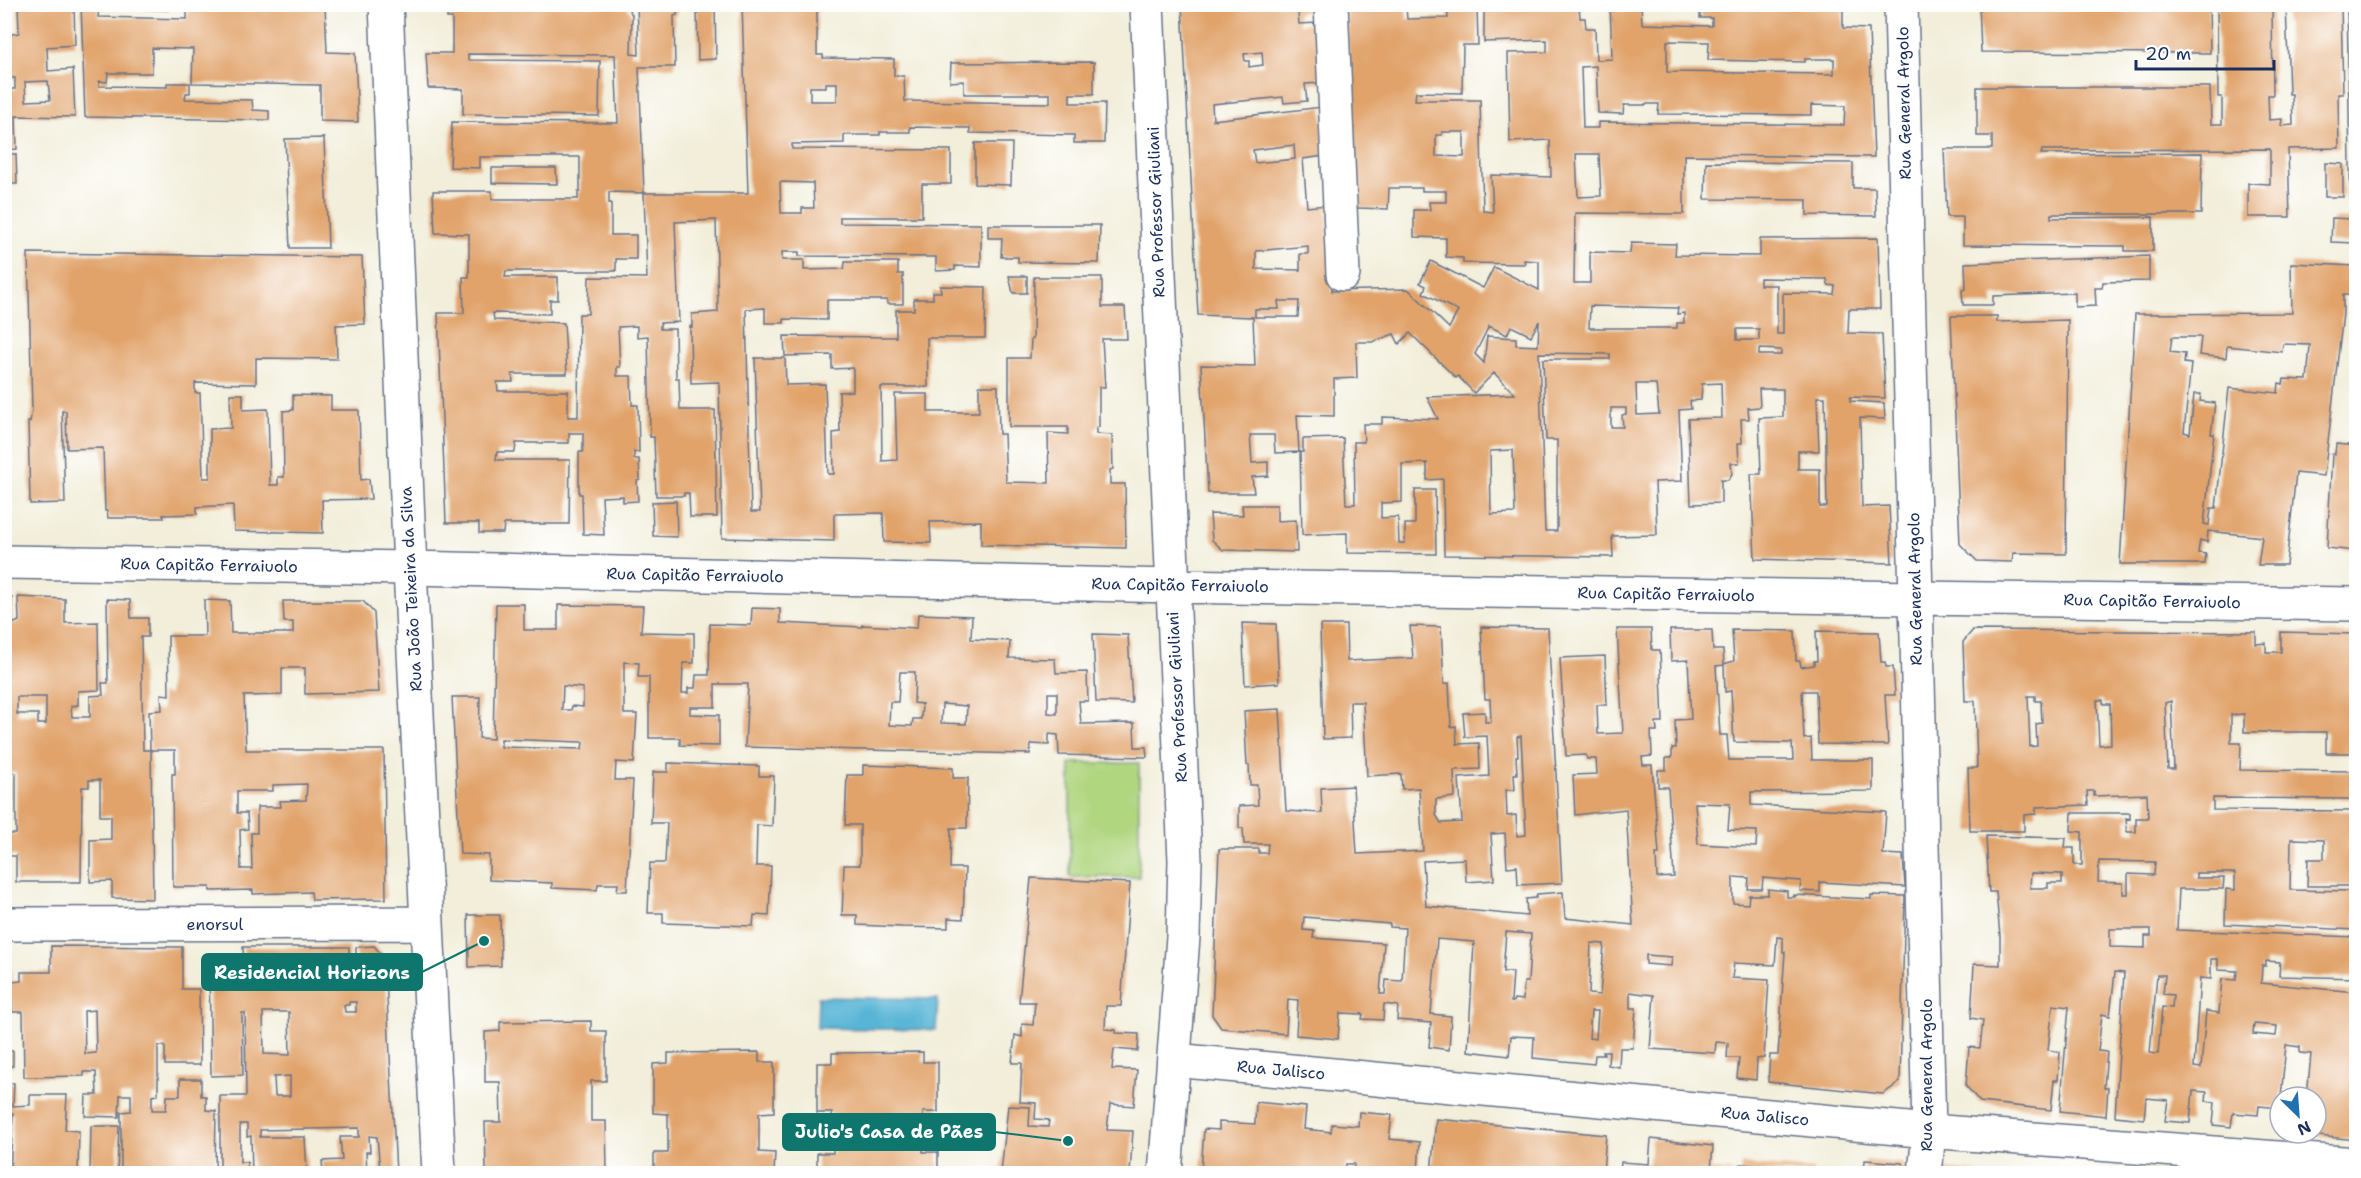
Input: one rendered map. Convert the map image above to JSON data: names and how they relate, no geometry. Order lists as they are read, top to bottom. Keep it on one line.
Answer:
{"streets":{"street":["Rua General Argolo","Rua Professor Giuliani","Rua Capitão Ferraiuolo","Rua João Teixeira da Silva","enorsul","Rua Jalisco"]},"crossings":[["Rua General Argolo","Rua Capitão Ferraiuolo"],["Rua General Argolo","Rua Jalisco"],["Rua Professor Giuliani","Rua Capitão Ferraiuolo"],["Rua Professor Giuliani","Rua Jalisco"],["Rua Capitão Ferraiuolo","Rua João Teixeira da Silva"],["Rua João Teixeira da Silva","enorsul"]],"places":["Residencial Horizons","Julio's Casa de Pães"],"scale_bar":"20 m","north":"bottom right"}
